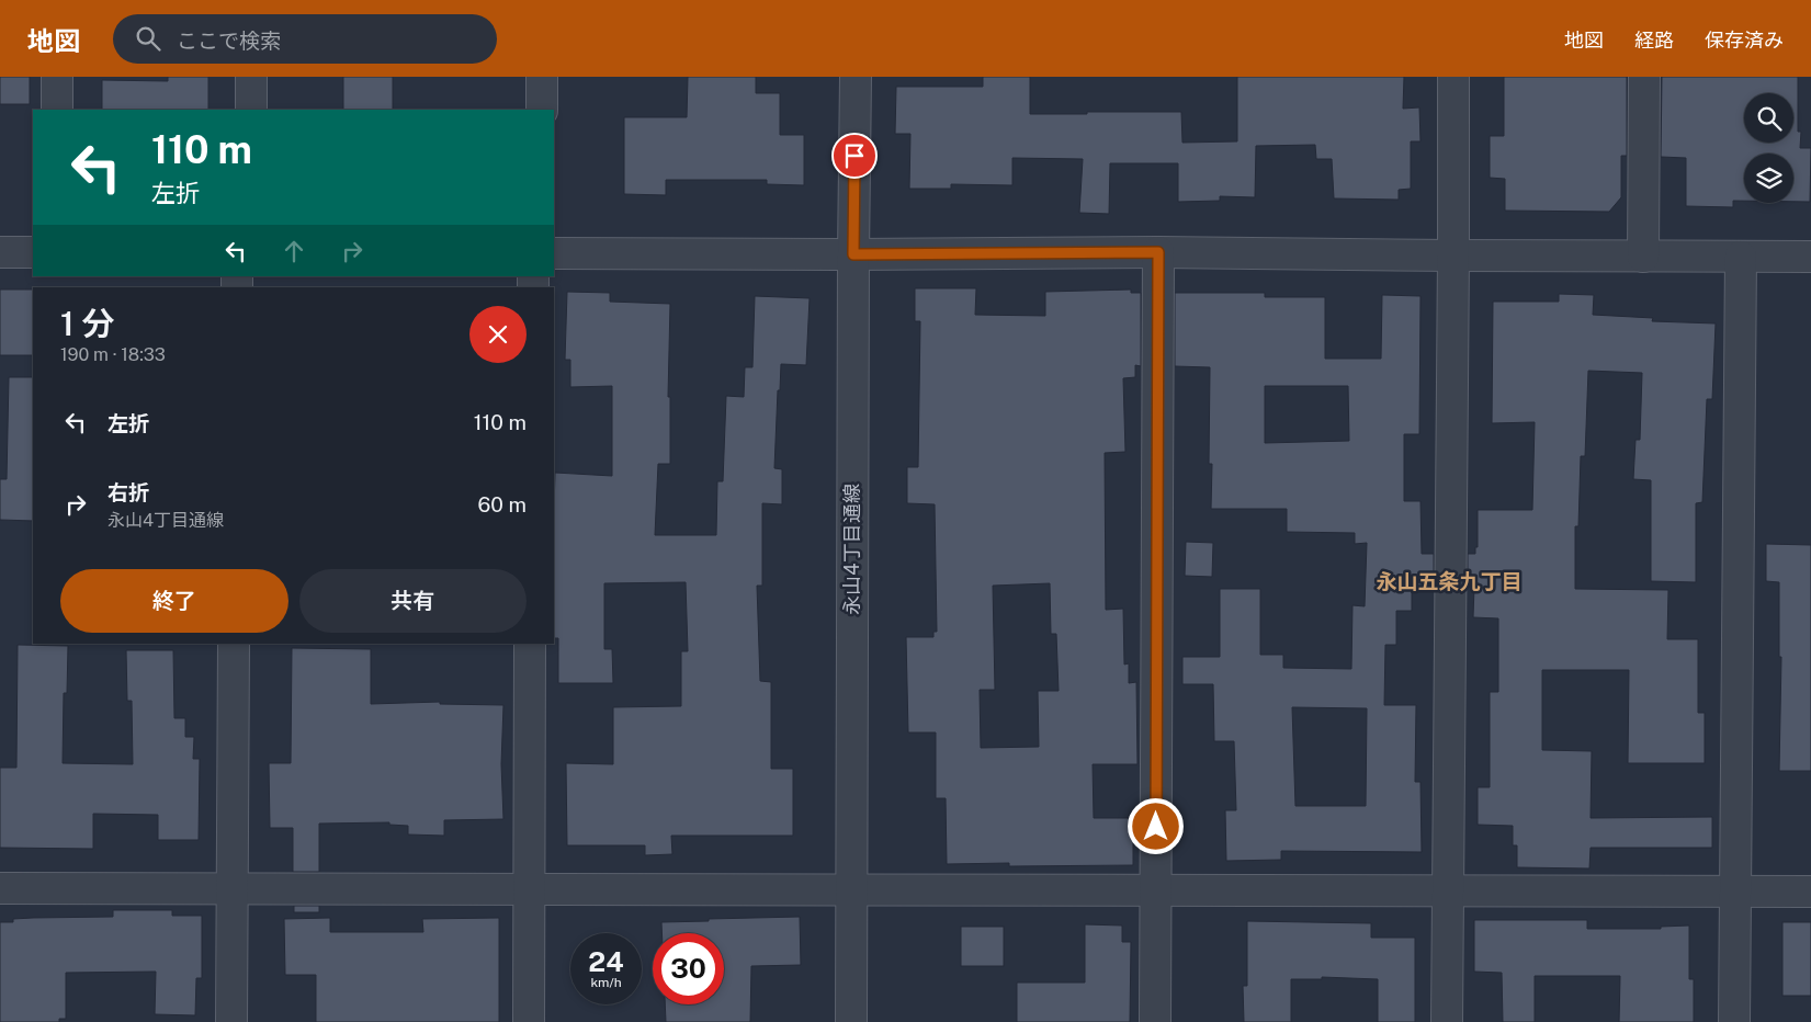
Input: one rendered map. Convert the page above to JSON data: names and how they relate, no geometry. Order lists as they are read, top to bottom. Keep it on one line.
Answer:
{"streets":{"street":["永山4丁目通線"]},"districts":["永山五条九丁目"],"page":{"header":"地図","search":"ここで検索","nav":["地図","経路","保存済み"],"turn":["110 m","左折"],"heading":["1 分","190 m · 18:33"],"list":[{"name":"左折","value":"110 m"},{"name":"右折","note":"永山4丁目通線","value":"60 m"}],"buttons":["終了","共有"],"speed":"24 km/h","limit":"30"}}
